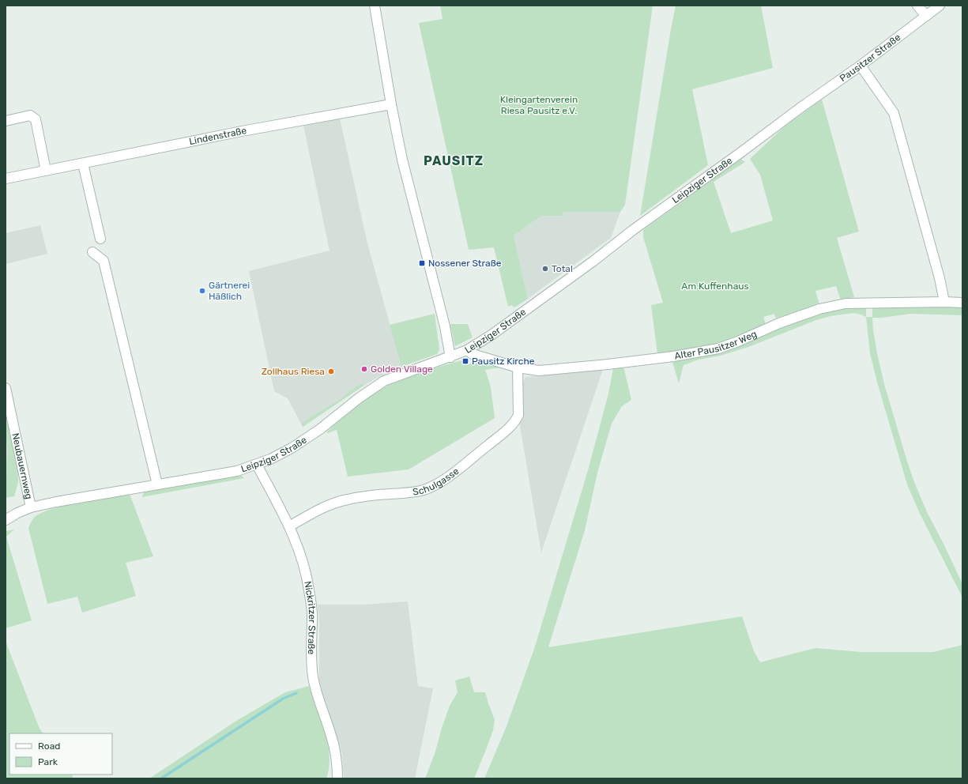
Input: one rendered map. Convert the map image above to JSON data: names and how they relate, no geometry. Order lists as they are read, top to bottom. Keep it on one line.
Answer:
{"streets":{"street":["Pausitzer Straße","Lindenstraße","Leipziger Straße","Alter Pausitzer Weg","Neubauernweg","Schulgasse","Nickritzer Straße"]},"crossings":[["Pausitzer Straße","Leipziger Straße"],["Leipziger Straße","Alter Pausitzer Weg"],["Leipziger Straße","Neubauernweg"],["Leipziger Straße","Nickritzer Straße"],["Alter Pausitzer Weg","Schulgasse"],["Schulgasse","Nickritzer Straße"]],"districts":["PAUSITZ"],"parks":["Kleingartenverein Riesa Pausitz e.V.","Am Kuffenhaus"],"places":{"transit":["Nossener Straße","Pausitz Kirche"],"other":["Total","Gärtnerei Häßlich","Golden Village","Zollhaus Riesa"]},"legend":["Road","Park"]}
